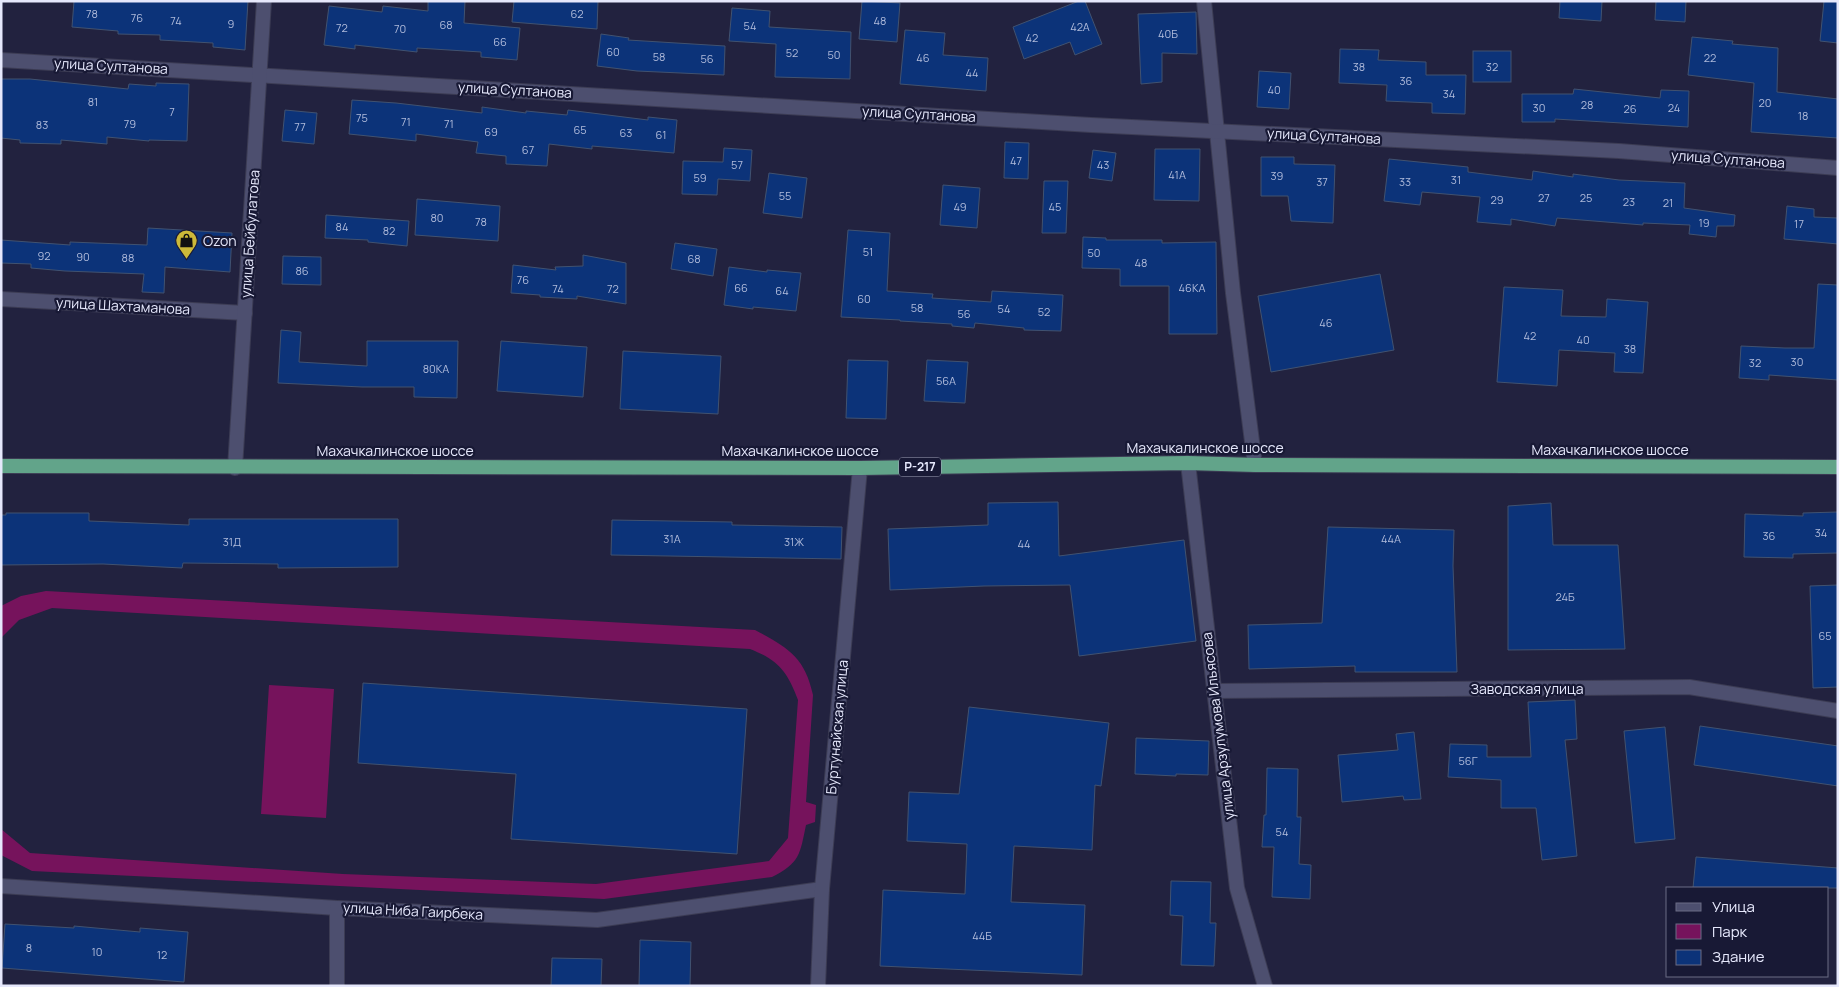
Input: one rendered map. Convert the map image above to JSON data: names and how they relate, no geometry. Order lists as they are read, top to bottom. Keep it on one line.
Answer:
{"streets":{"highway":["Махачкалинское шоссе","Р-217"],"street":["улица Султанова","улица Бейбулатова","улица Шахтаманова","Заводская улица","улица Арзулумова Ильясова","Буртунайская улица","улица Ниба Гаирбека"]},"crossings":[["улица Султанова","улица Бейбулатова"],["улица Бейбулатова","улица Шахтаманова"],["улица Бейбулатова","Махачкалинское шоссе"],["Махачкалинское шоссе","улица Арзулумова Ильясова"],["Махачкалинское шоссе","Буртунайская улица"],["Заводская улица","улица Арзулумова Ильясова"],["Буртунайская улица","улица Ниба Гаирбека"]],"places":{"shop":["Ozon"]},"house_numbers":["78","62","76","74","48","9","68","54","42А","72","70","40Б","42","66","60","52","50","58","46","22","56","38","32","44","36","40","34","81","20","28","30","24","26","7","18","75","71","79","71","83","77","65","69","63","61","67","47","57","43","41А","39","59","31","37","33","55","27","25","29","23","21","49","45","80","78","19","17","84","82","51","50","92","90","88","68","48","86","76","66","46КА","74","72","64","60","58","54","52","56","46","42","40","38","30","32","80КА","56А","34","36","31А","44А","31Д","31Ж","44","24Б","65","56Г","54","44Б","8","10","12"],"legend":["Улица","Парк","Здание"]}
